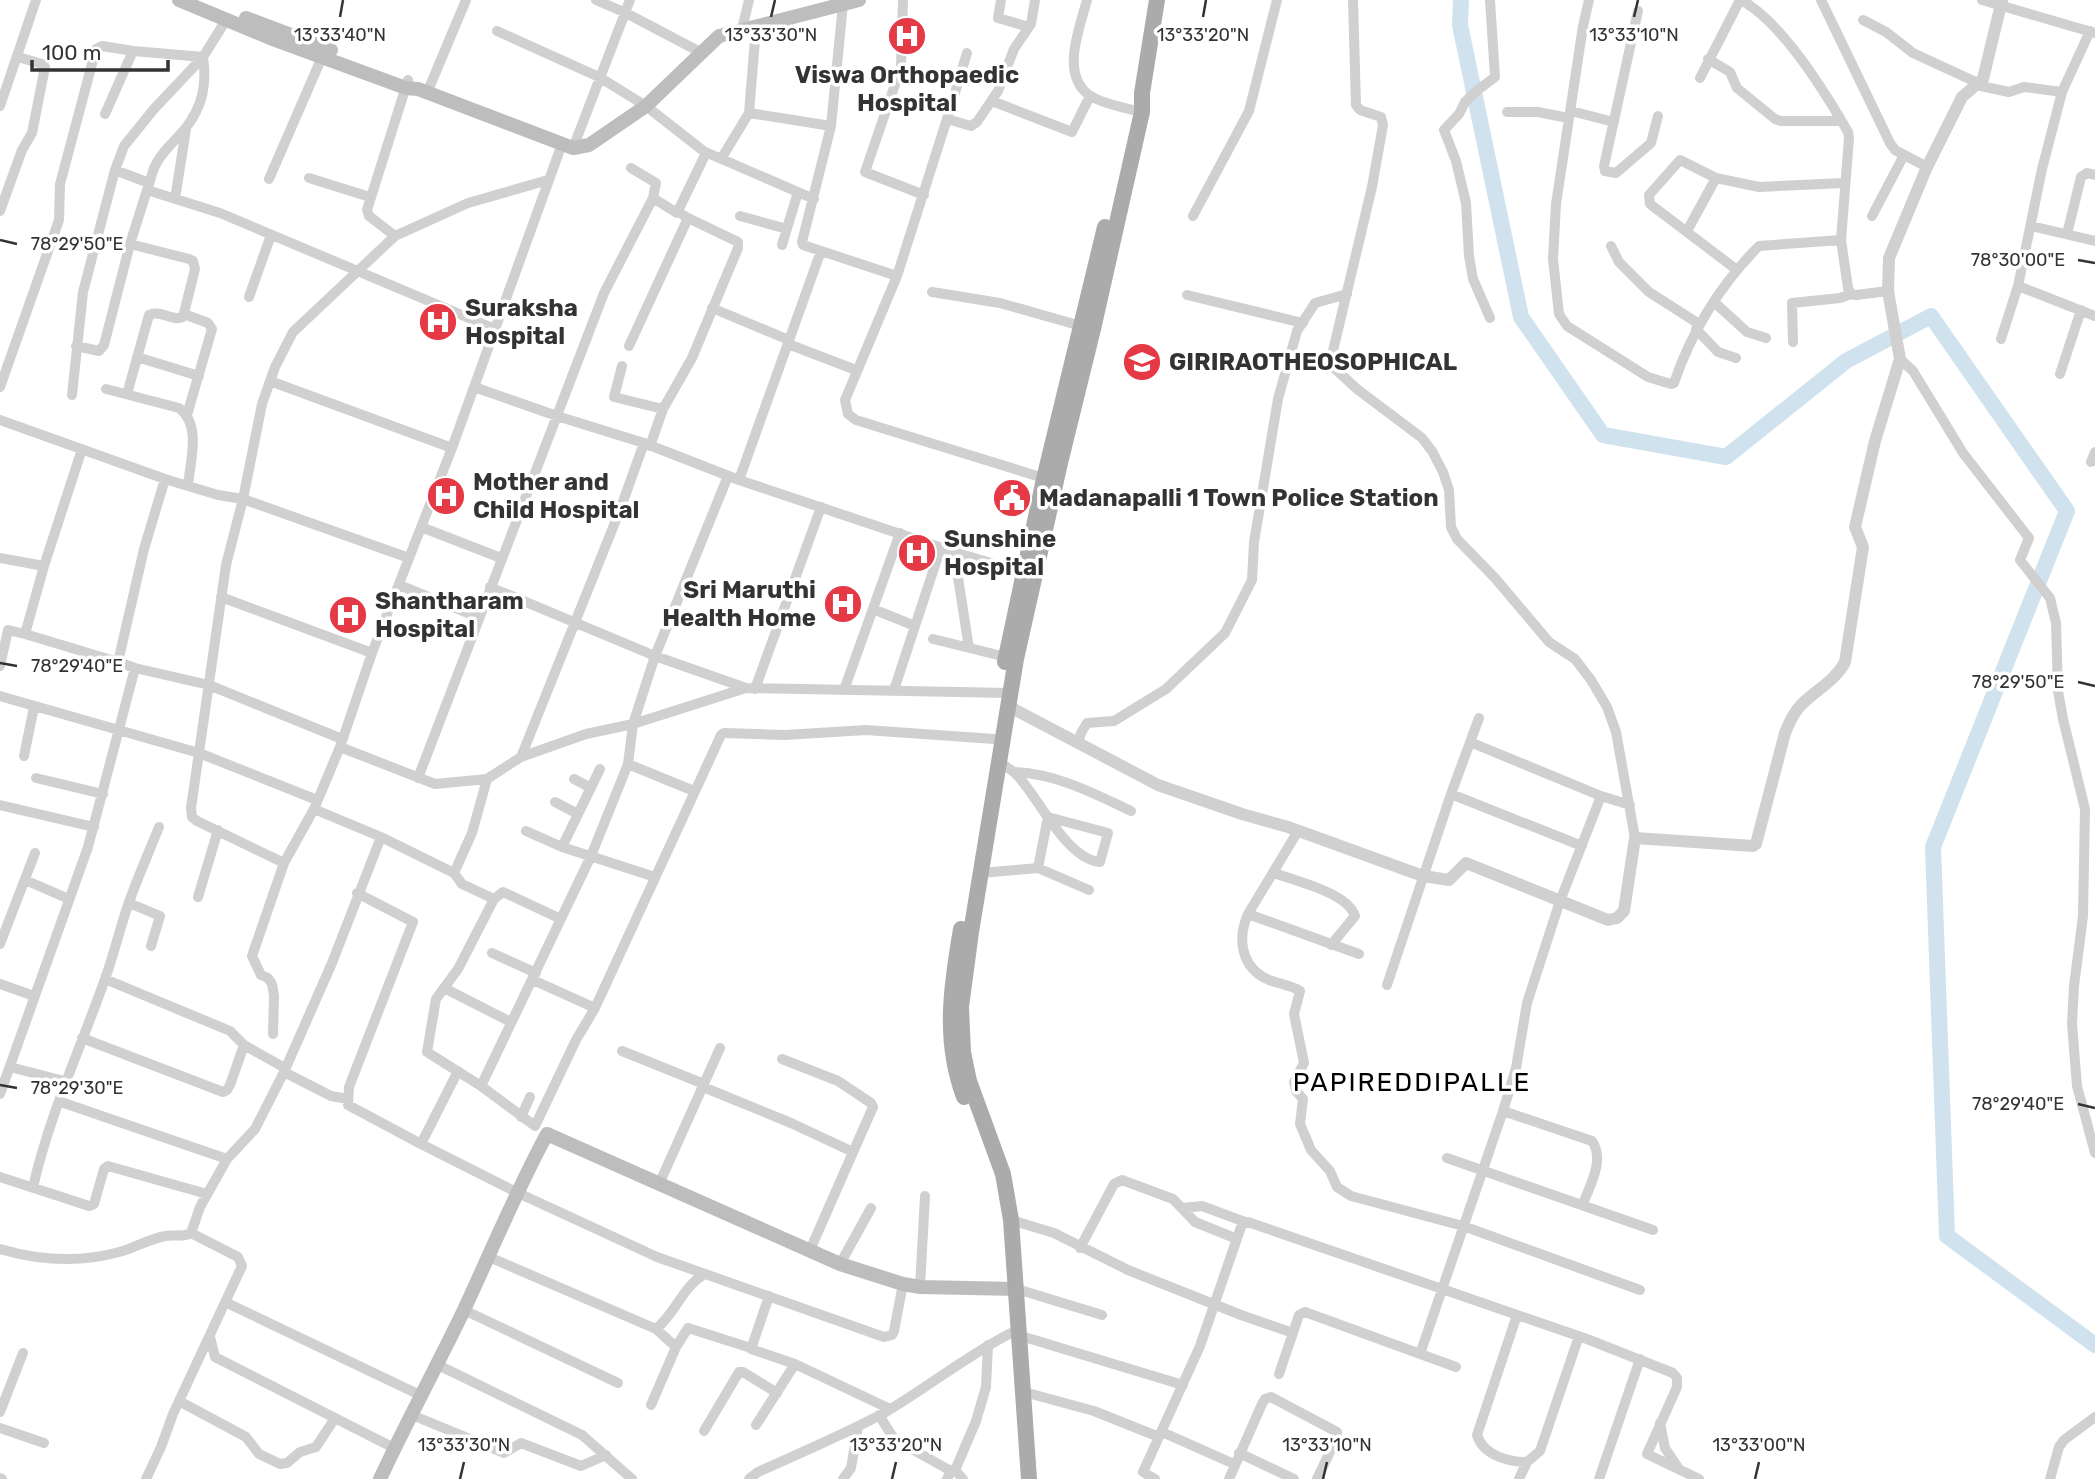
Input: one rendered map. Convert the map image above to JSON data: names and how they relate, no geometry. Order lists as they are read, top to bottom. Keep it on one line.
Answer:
{"districts":["PAPIREDDIPALLE"],"places":{"hospital":["Viswa Orthopaedic Hospital","Suraksha Hospital","Mother and Child Hospital","Sunshine Hospital","Sri Maruthi Health Home","Shantharam Hospital"],"school or university":["GIRIRAOTHEOSOPHICAL"],"public building":["Madanapalli 1 Town Police Station"]},"scale_bar":"100 m","coordinates":["13°33'40\"N","13°33'30\"N","13°33'20\"N","13°33'10\"N","78°29'50\"E","78°30'00\"E","78°29'40\"E","78°29'30\"E","13°33'00\"N"]}
